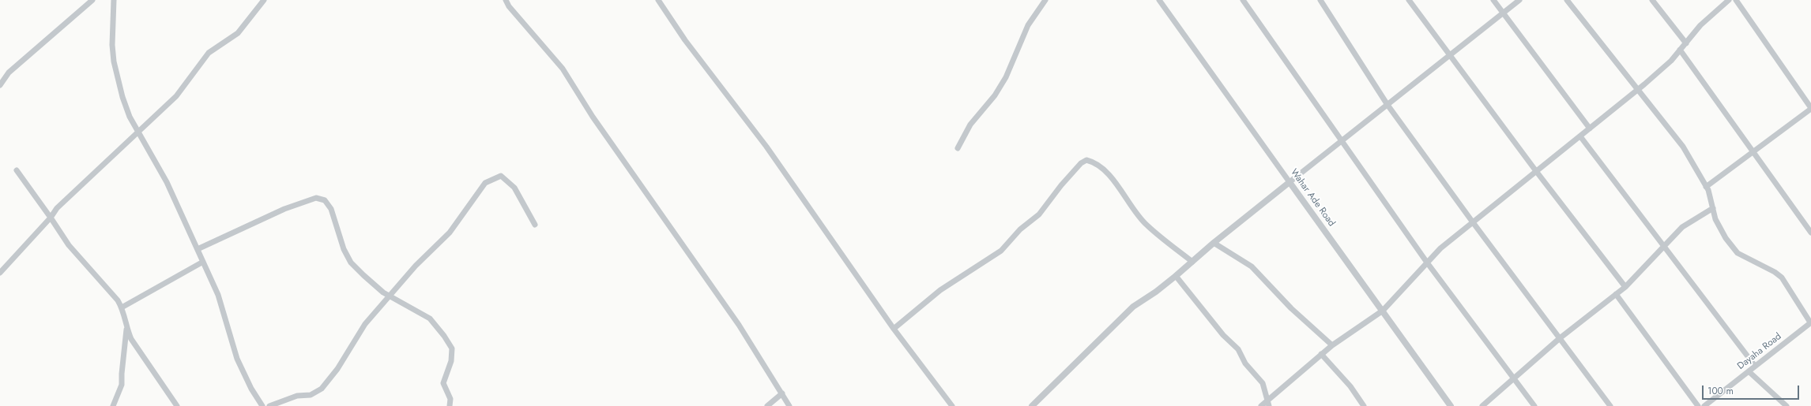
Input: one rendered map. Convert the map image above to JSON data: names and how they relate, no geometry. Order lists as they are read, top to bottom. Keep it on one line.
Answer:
{"streets":{"street":["Wahar Ade Road","Dayaha Road"]},"scale_bar":"100 m"}
